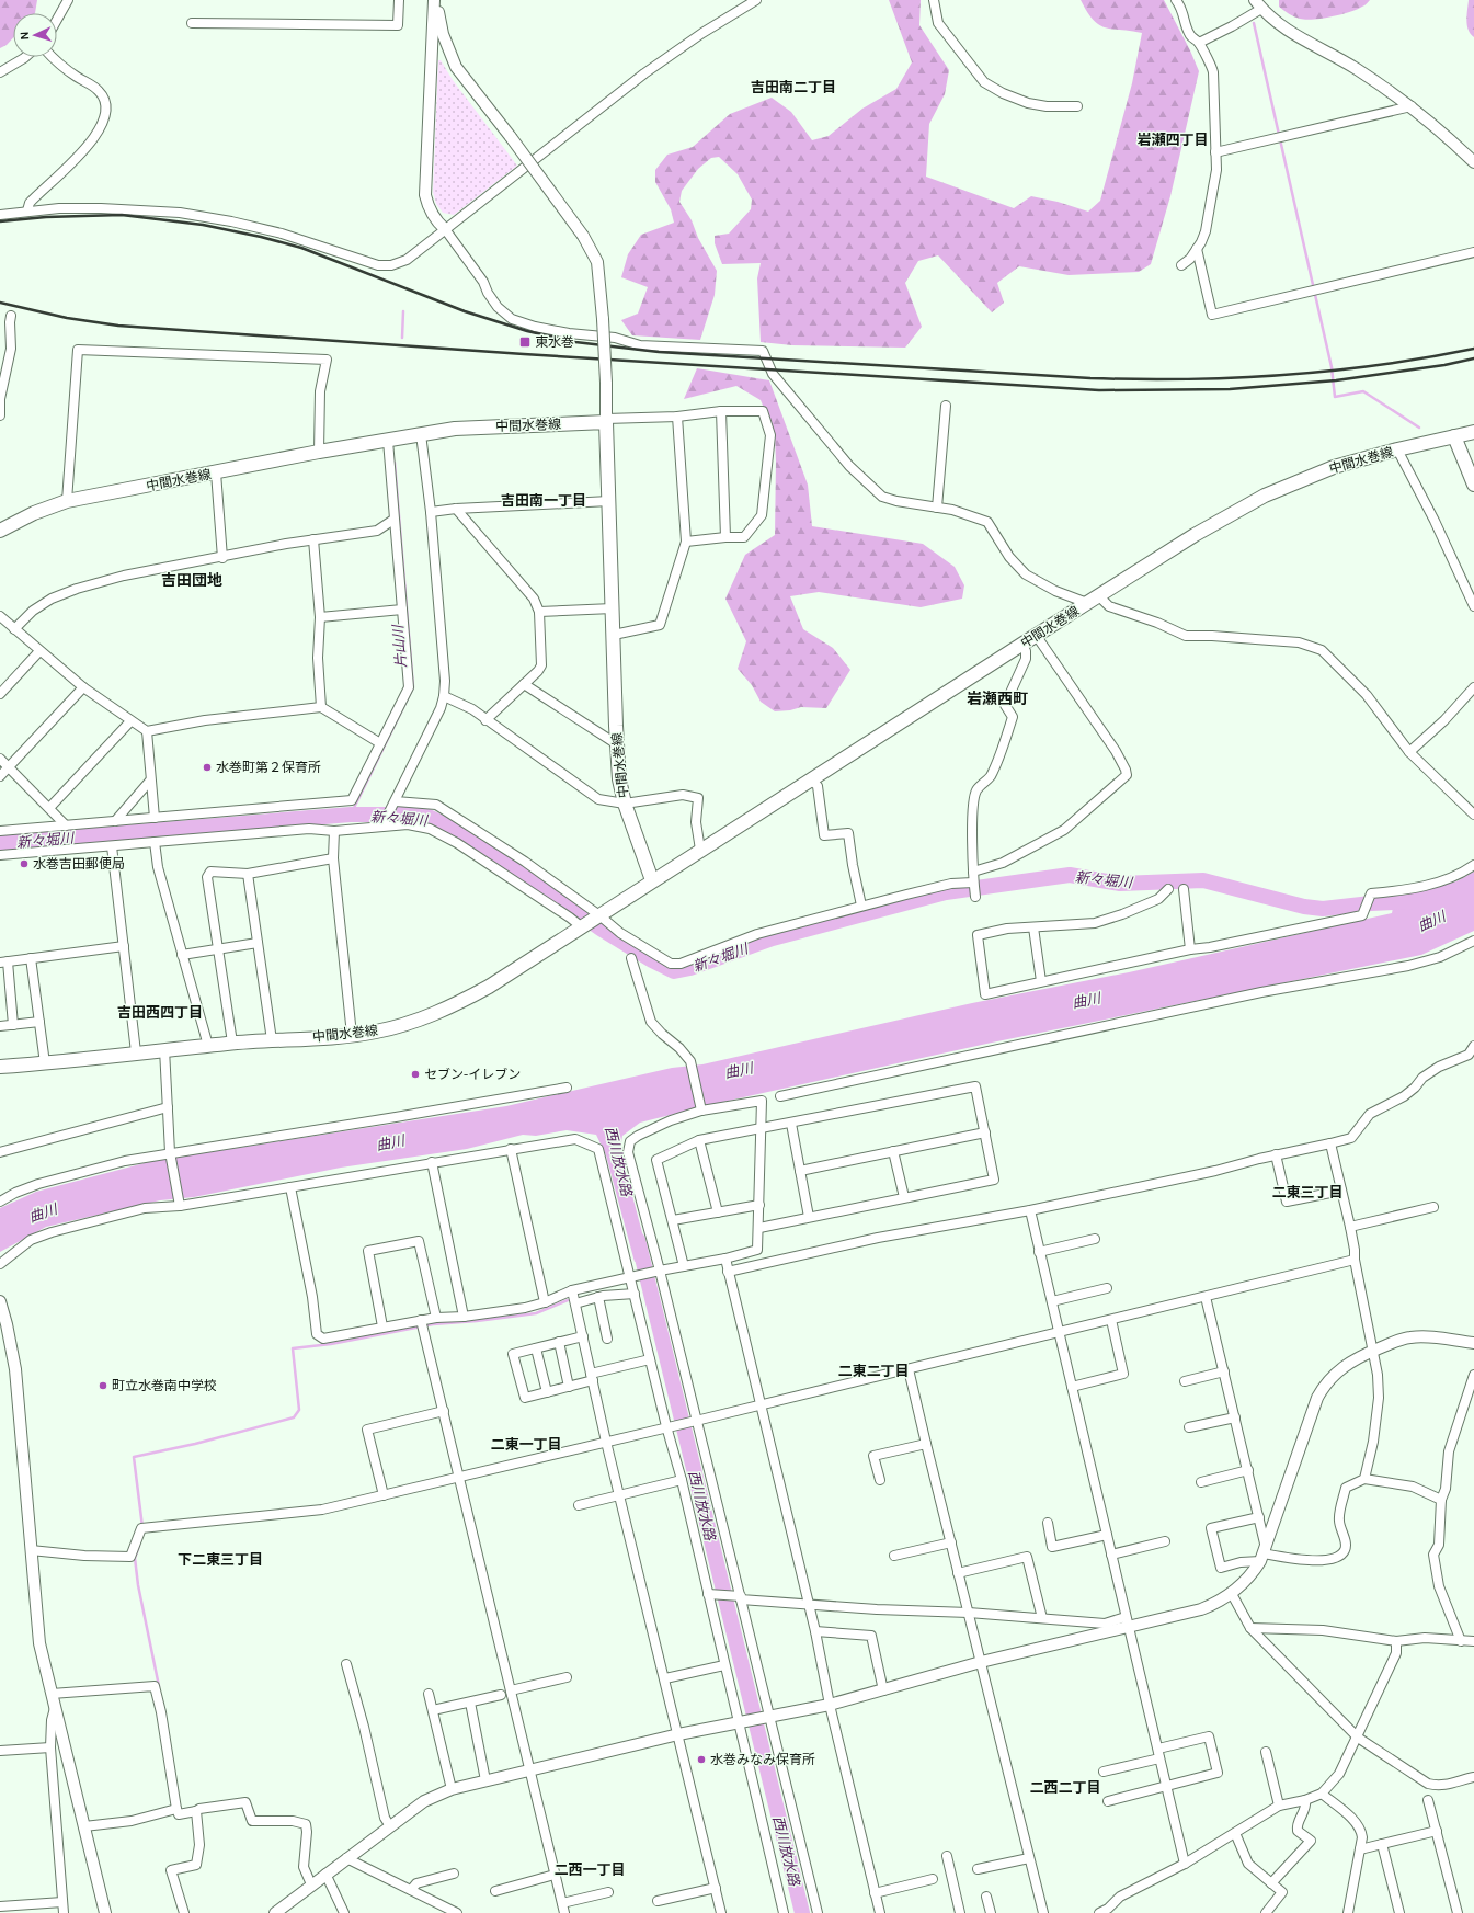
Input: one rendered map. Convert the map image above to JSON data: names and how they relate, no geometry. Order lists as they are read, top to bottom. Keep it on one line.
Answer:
{"streets":{"main road":["中間水巻線"]},"districts":["吉田南二丁目","岩瀬四丁目","吉田南一丁目","吉田団地","岩瀬西町","吉田西四丁目","二東三丁目","二東二丁目","二東一丁目","下二東三丁目","二西二丁目","二西一丁目"],"water":["片山川","新々堀川","曲川","西川放水路"],"places":{"transit":["東水巻"],"other":["水巻町第２保育所","水巻吉田郵便局","セブン-イレブン","町立水巻南中学校","水巻みなみ保育所"]},"north":"left"}
